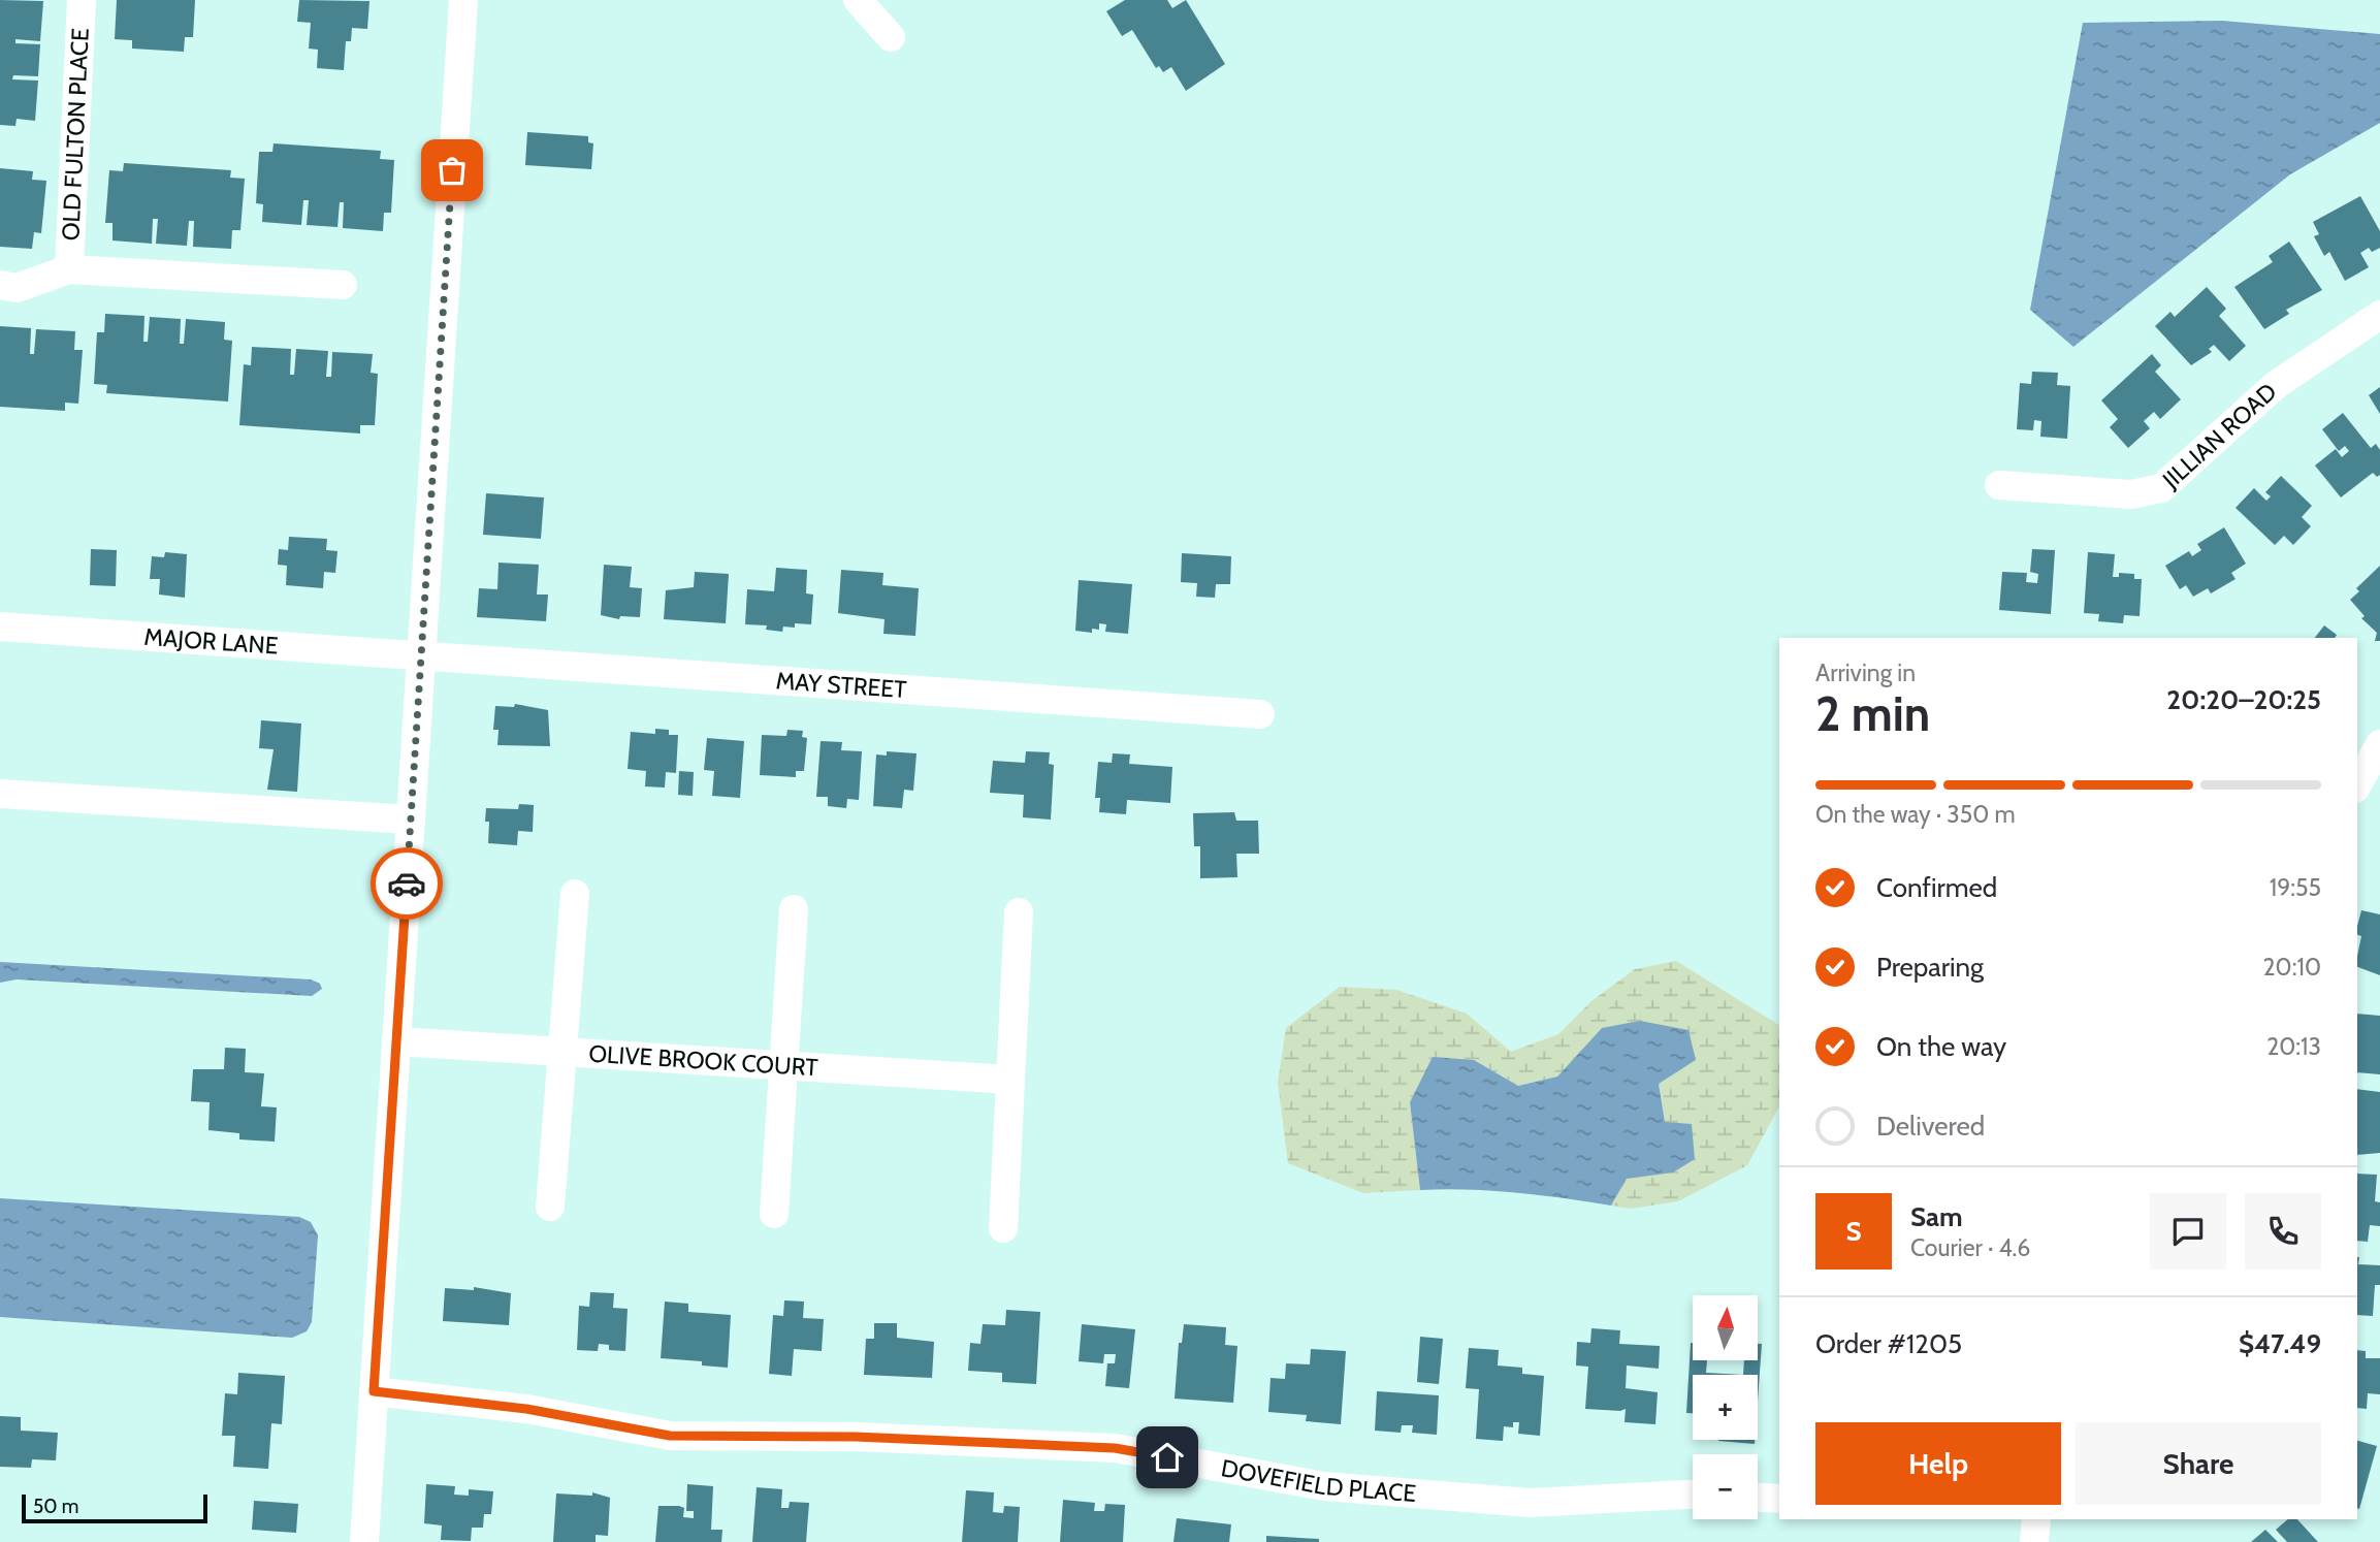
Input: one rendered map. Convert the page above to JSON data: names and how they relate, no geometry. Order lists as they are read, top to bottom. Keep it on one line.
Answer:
{"streets":{"street":["OLD FULTON PLACE","JILLIAN ROAD","MAJOR LANE","MAY STREET","OLIVE BROOK COURT","DOVEFIELD PLACE"]},"crossings":[["MAJOR LANE","MAY STREET"]],"scale_bar":"50 m","north":"top","page":{"heading":["2 min","Arriving in","20:20–20:25"],"panel":["Sam","Courier · 4.6","Order #1205","$47.49"],"bar":"On the way · 350 m","list":[["Confirmed","19:55"],["Preparing","20:10"],["On the way","20:13"],"Delivered"],"round":"S","map_buttons":["+","−"],"buttons":["Help","Share"],"scale":"50 m"}}
